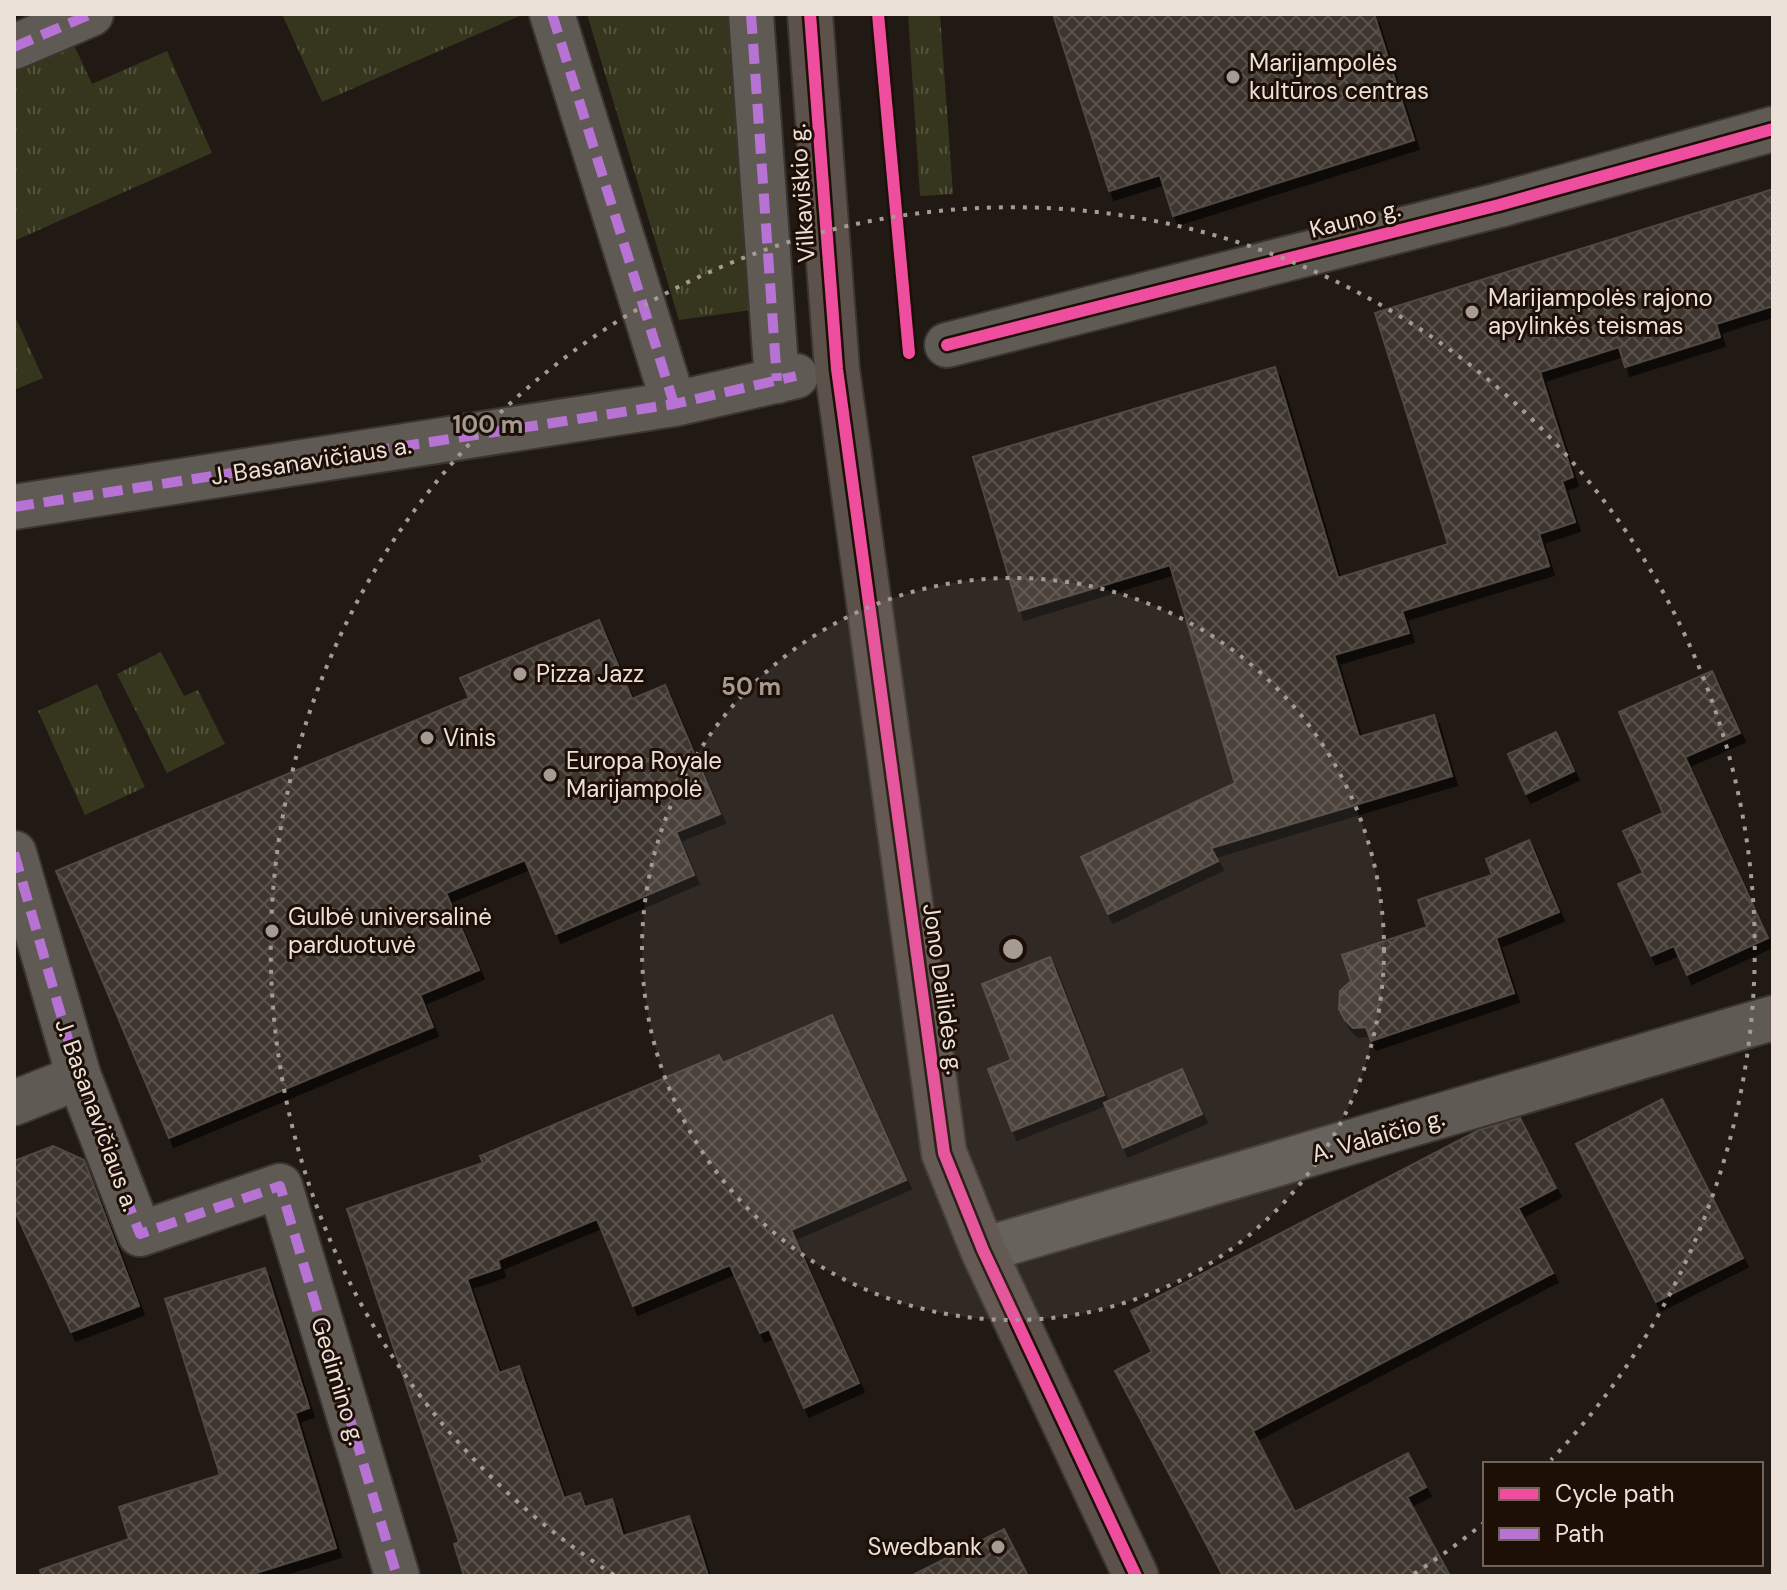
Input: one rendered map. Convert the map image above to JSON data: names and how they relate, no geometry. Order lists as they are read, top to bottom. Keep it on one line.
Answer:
{"streets":{"highway":["Vilkaviškio g.","Jono Dailidės g."],"street":["Kauno g.","J. Basanavičiaus a.","A. Valaičio g.","Gedimino g."]},"crossings":[["Vilkaviškio g.","J. Basanavičiaus a."],["Vilkaviškio g.","Jono Dailidės g."],["J. Basanavičiaus a.","Jono Dailidės g."],["J. Basanavičiaus a.","Gedimino g."],["Jono Dailidės g.","A. Valaičio g."]],"places":["Marijampolės kultūros centras","Marijampolės rajono apylinkės teismas","Pizza Jazz","Vinis","Europa Royale Marijampolė","Gulbė universalinė parduotuvė","Swedbank"],"legend":["Cycle path","Path"],"rings":["100 m","50 m"]}
